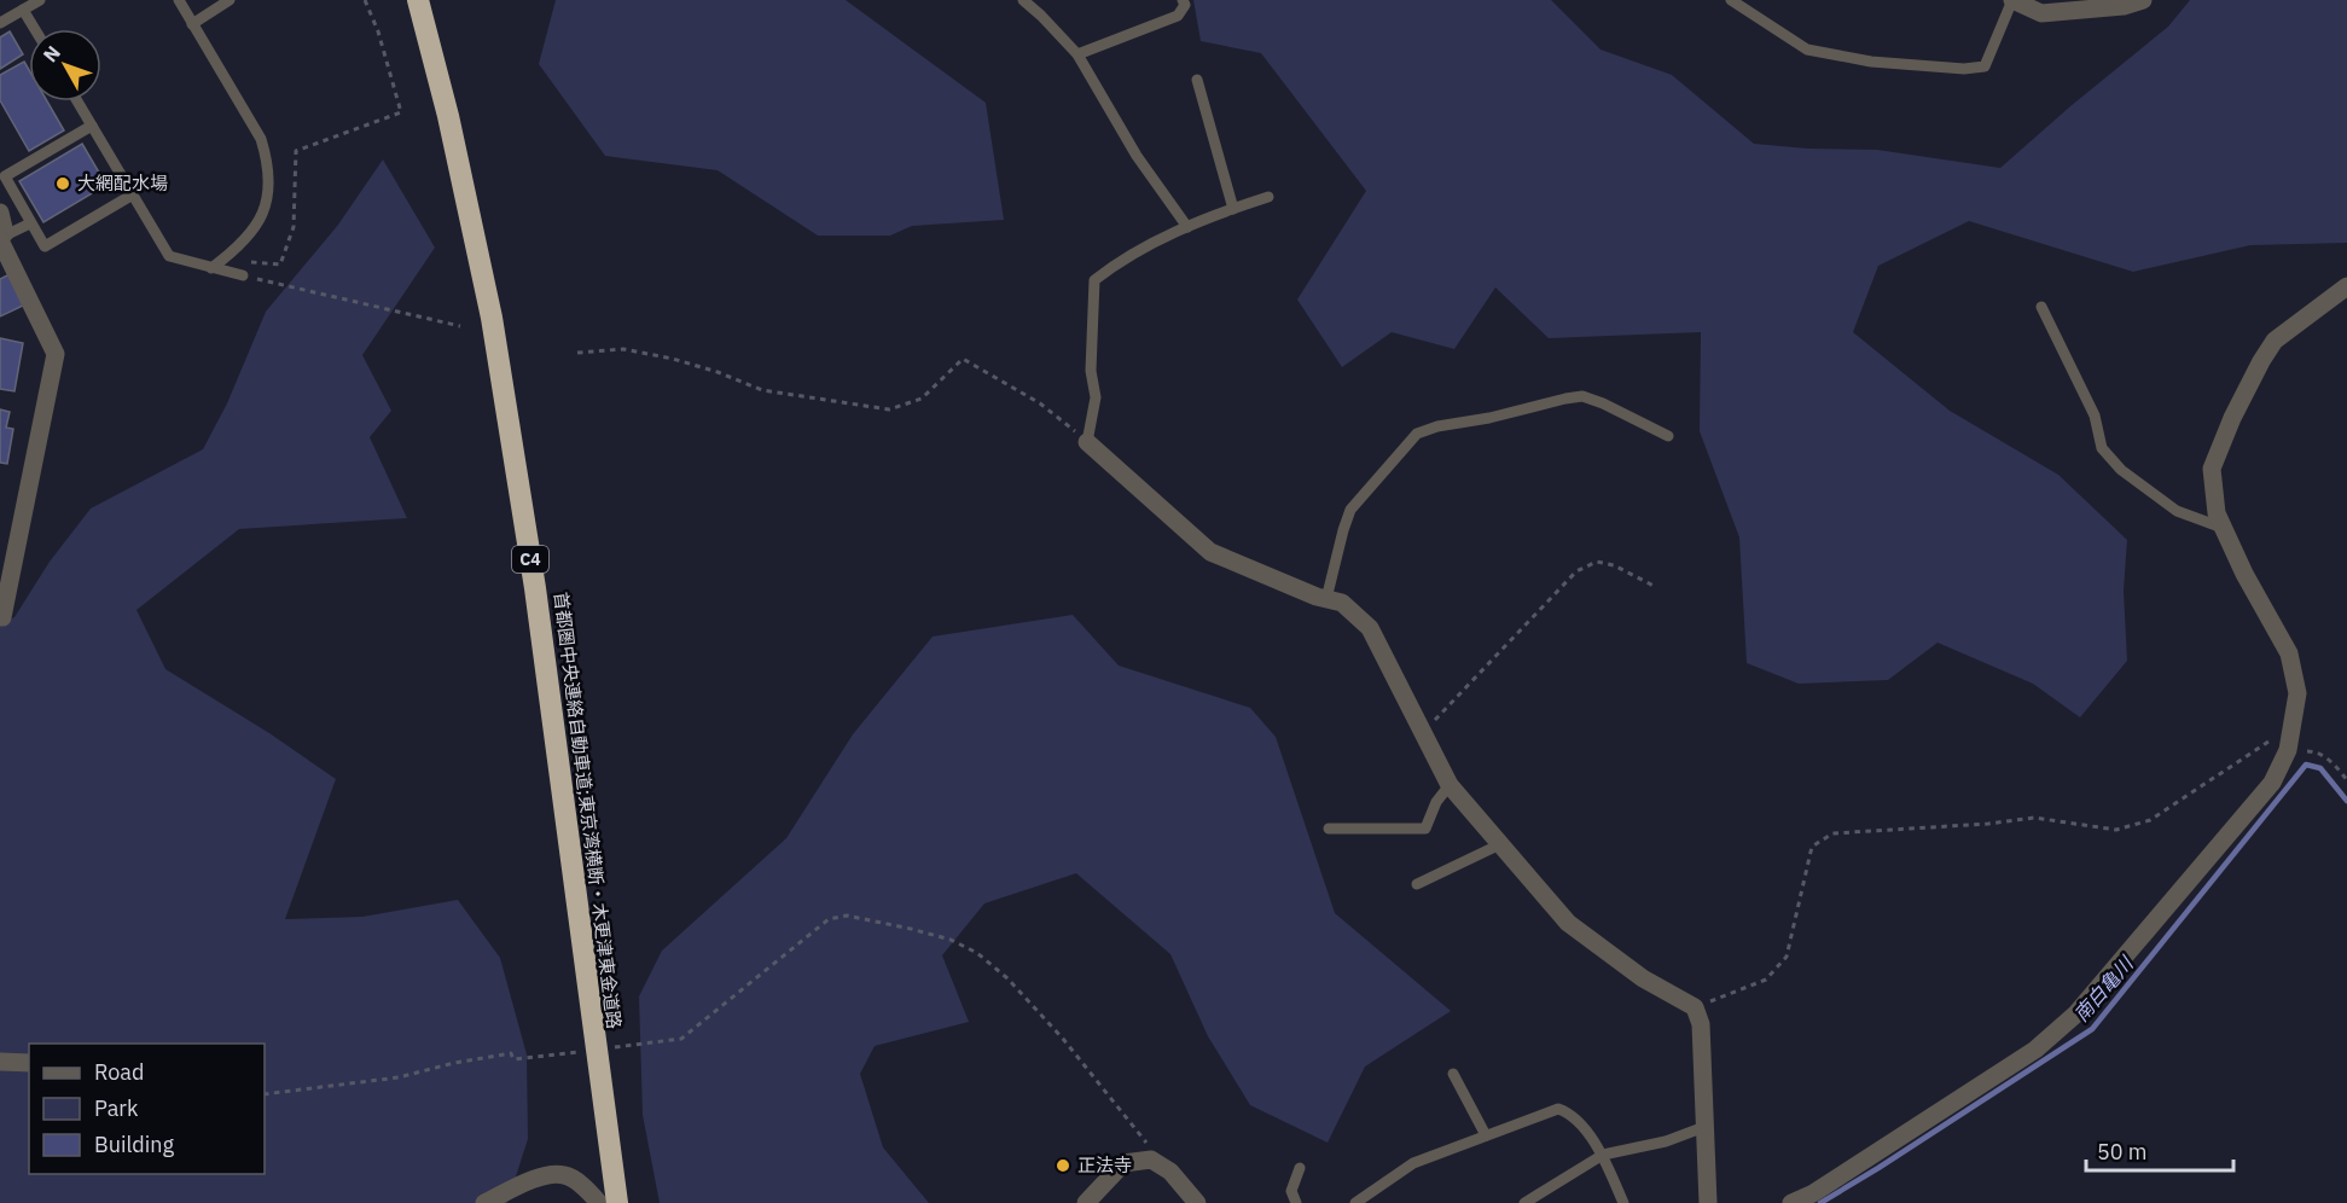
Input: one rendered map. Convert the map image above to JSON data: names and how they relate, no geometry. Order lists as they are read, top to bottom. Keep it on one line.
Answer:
{"streets":{"highway":["C4","首都圏中央連絡自動車道;東京湾横断・木更津東金道路"]},"water":["南白亀川"],"places":["大網配水場","正法寺"],"legend":["Road","Park","Building"],"scale_bar":"50 m","north":"top left"}
